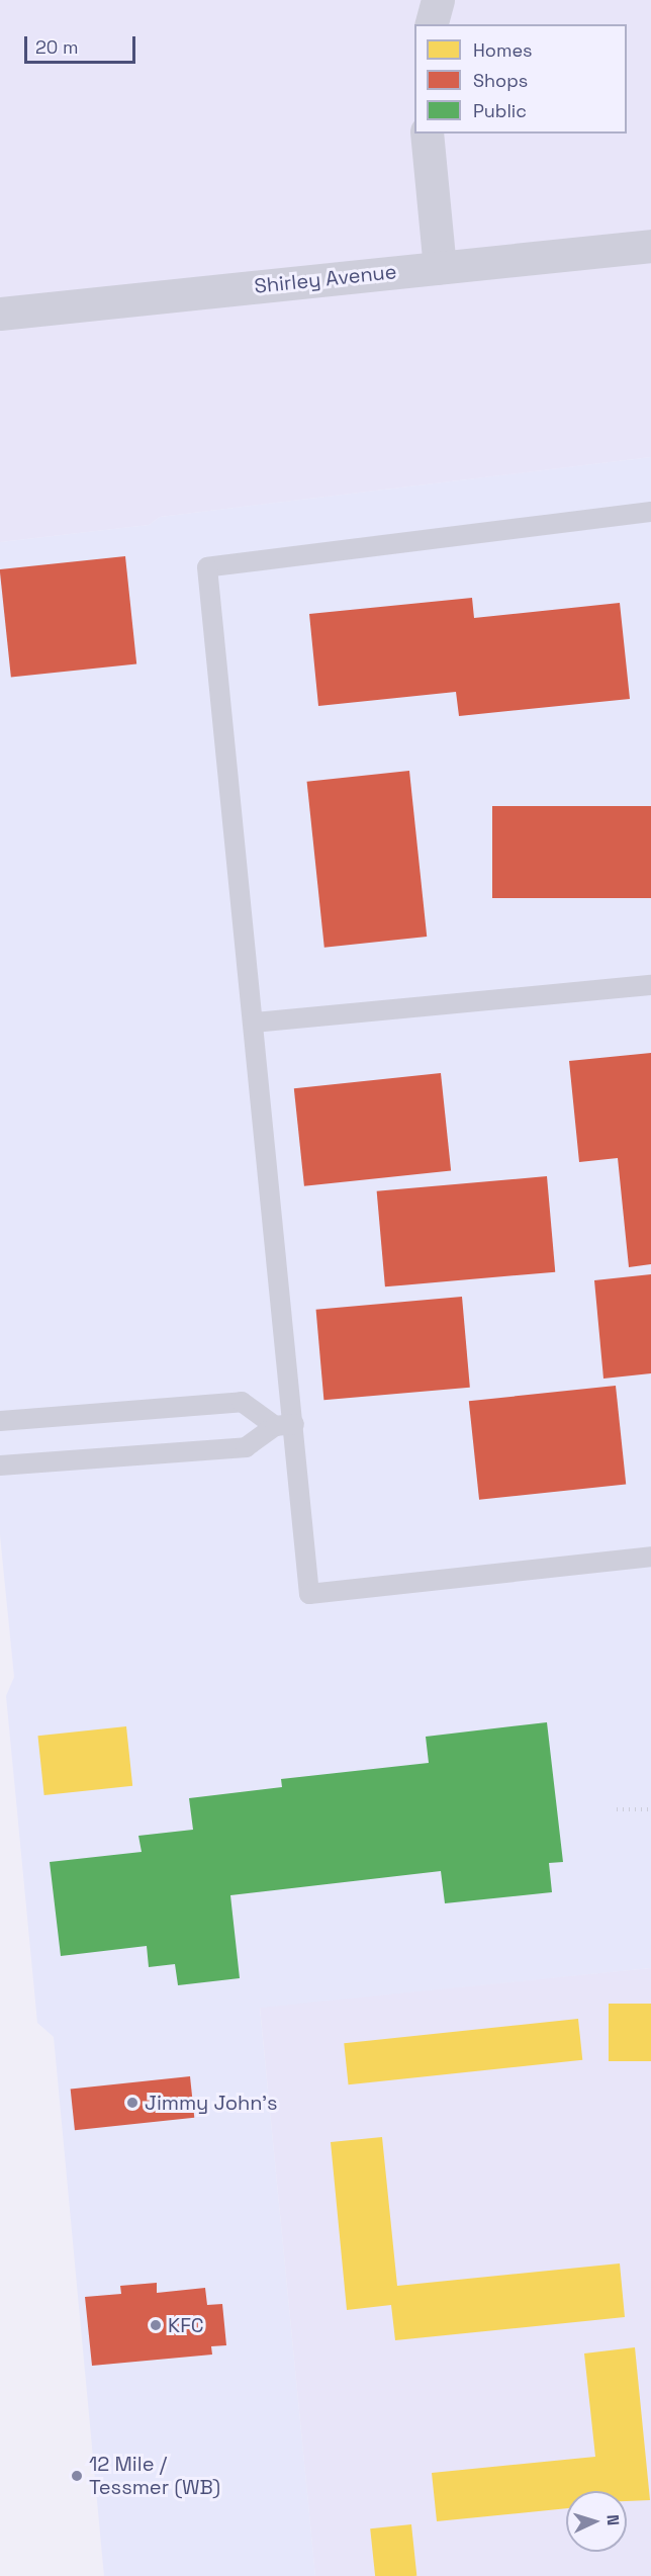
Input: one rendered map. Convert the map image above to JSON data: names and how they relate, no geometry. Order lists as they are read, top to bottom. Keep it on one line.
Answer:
{"streets":{"street":["Shirley Avenue"]},"places":["Jimmy John's","KFC","12 Mile / Tessmer (WB)"],"legend":["Homes","Shops","Public"],"scale_bar":"20 m","north":"right"}
